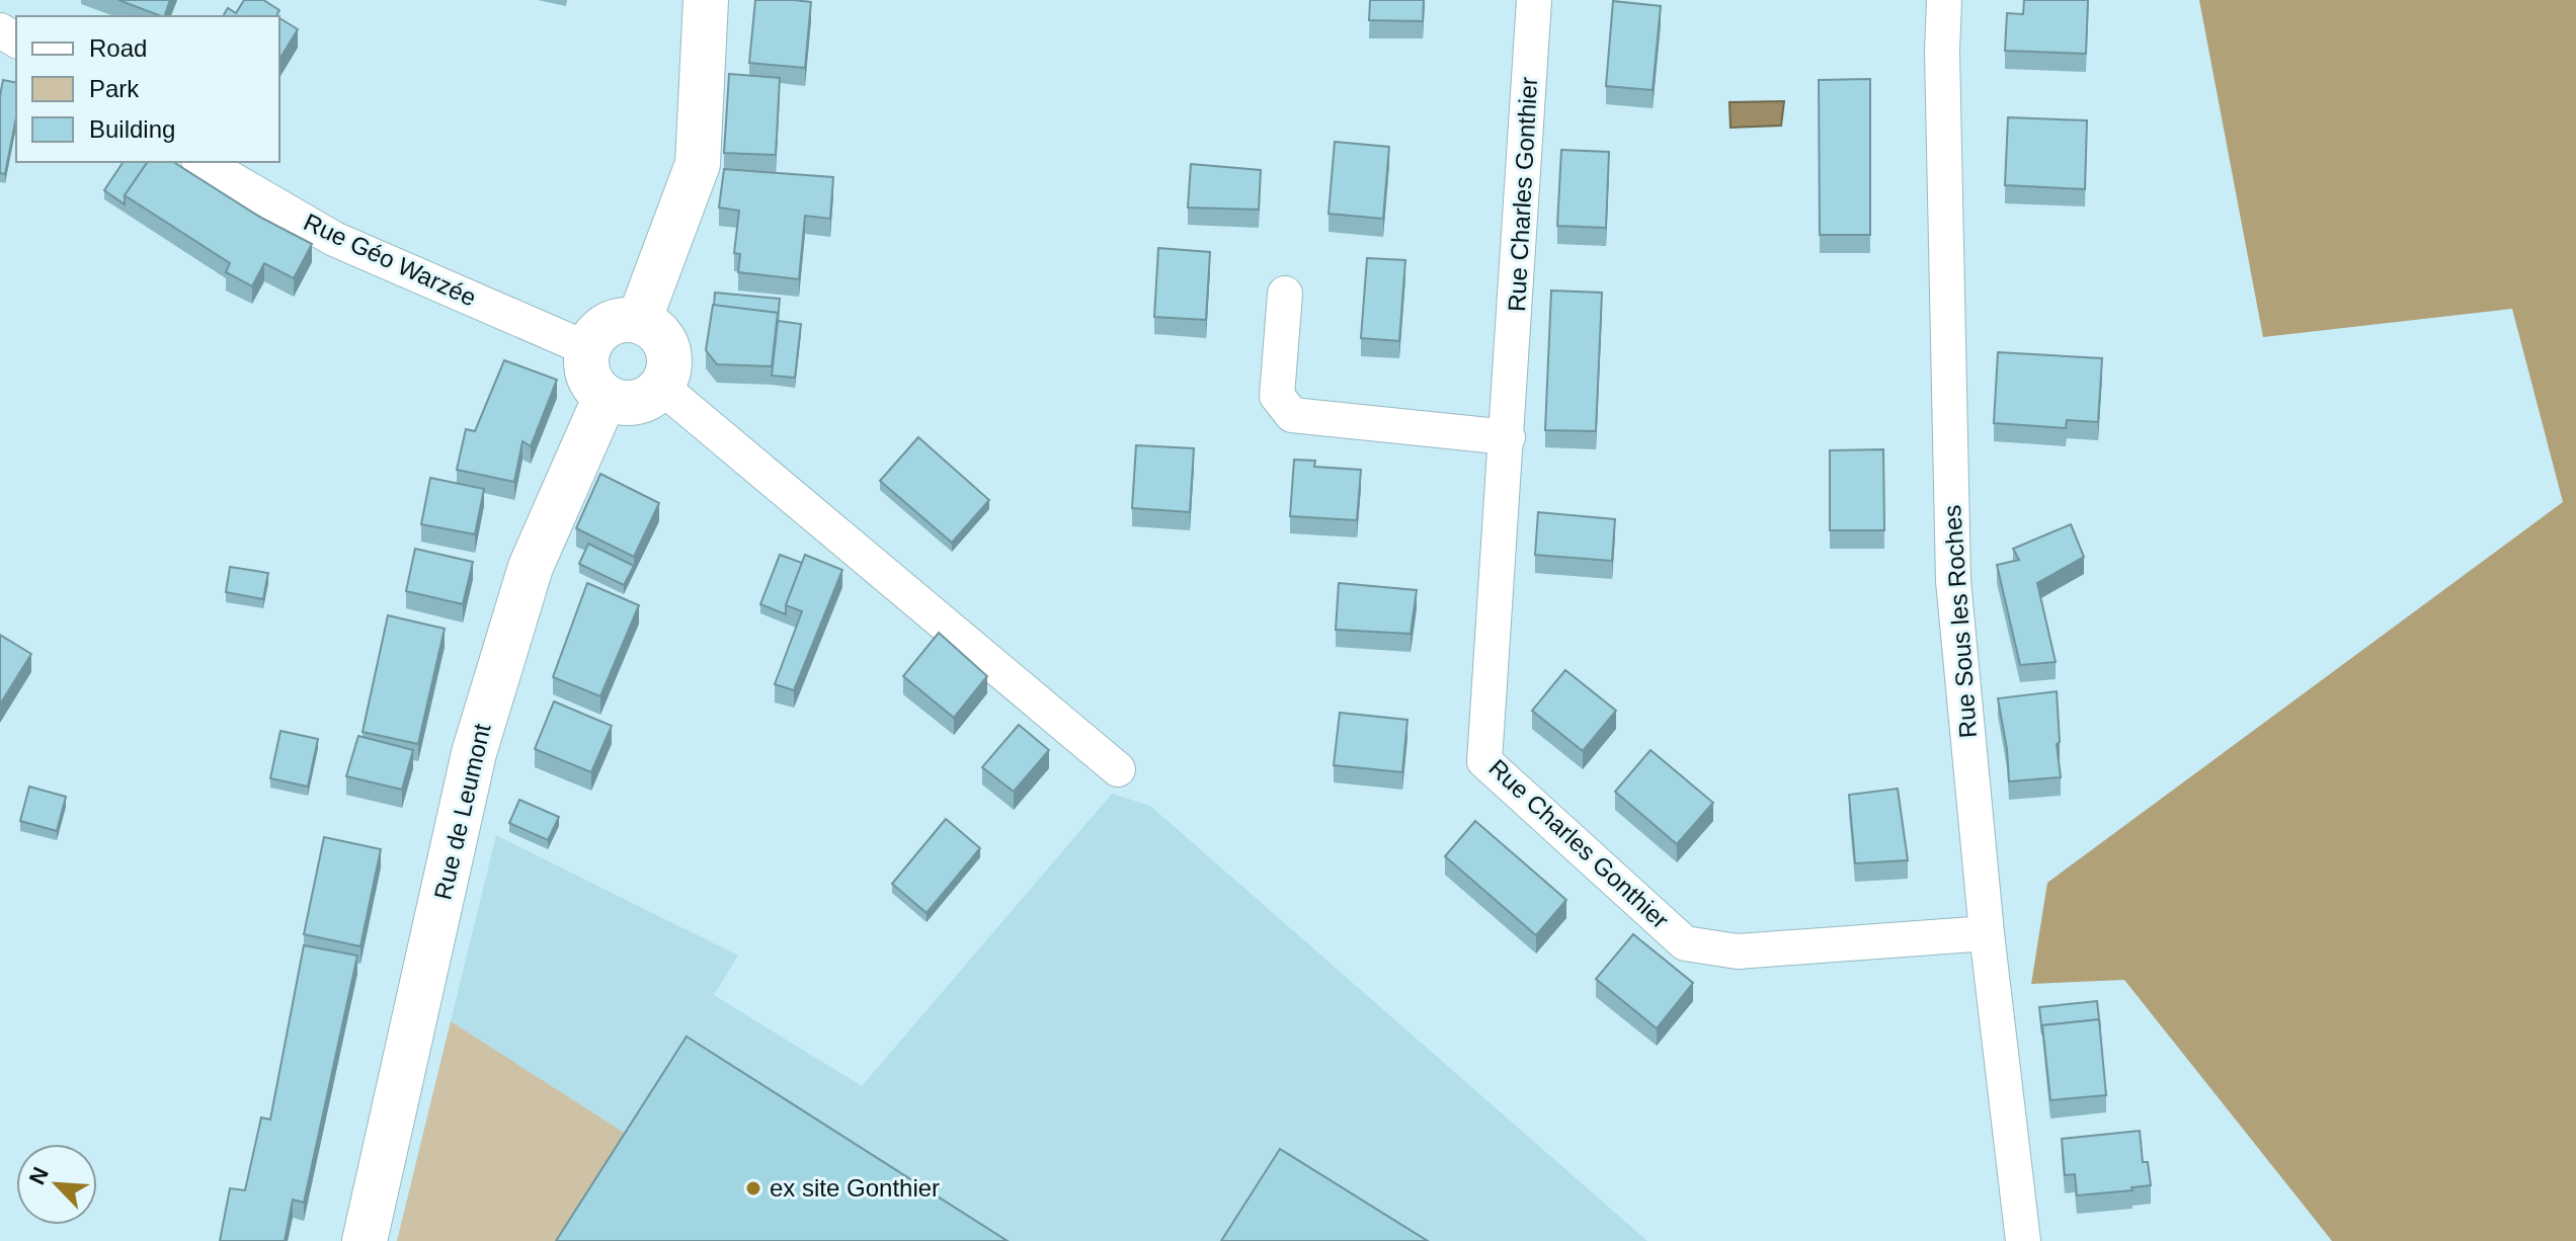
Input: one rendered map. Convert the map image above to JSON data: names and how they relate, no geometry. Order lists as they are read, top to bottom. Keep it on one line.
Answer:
{"streets":{"street":["Rue Charles Gonthier","Rue Géo Warzée","Rue Sous les Roches","Rue de Leumont"]},"crossings":[["Rue Charles Gonthier","Rue Sous les Roches"],["Rue Géo Warzée","Rue de Leumont"]],"places":["ex site Gonthier"],"legend":["Road","Park","Building"],"north":"top left"}
